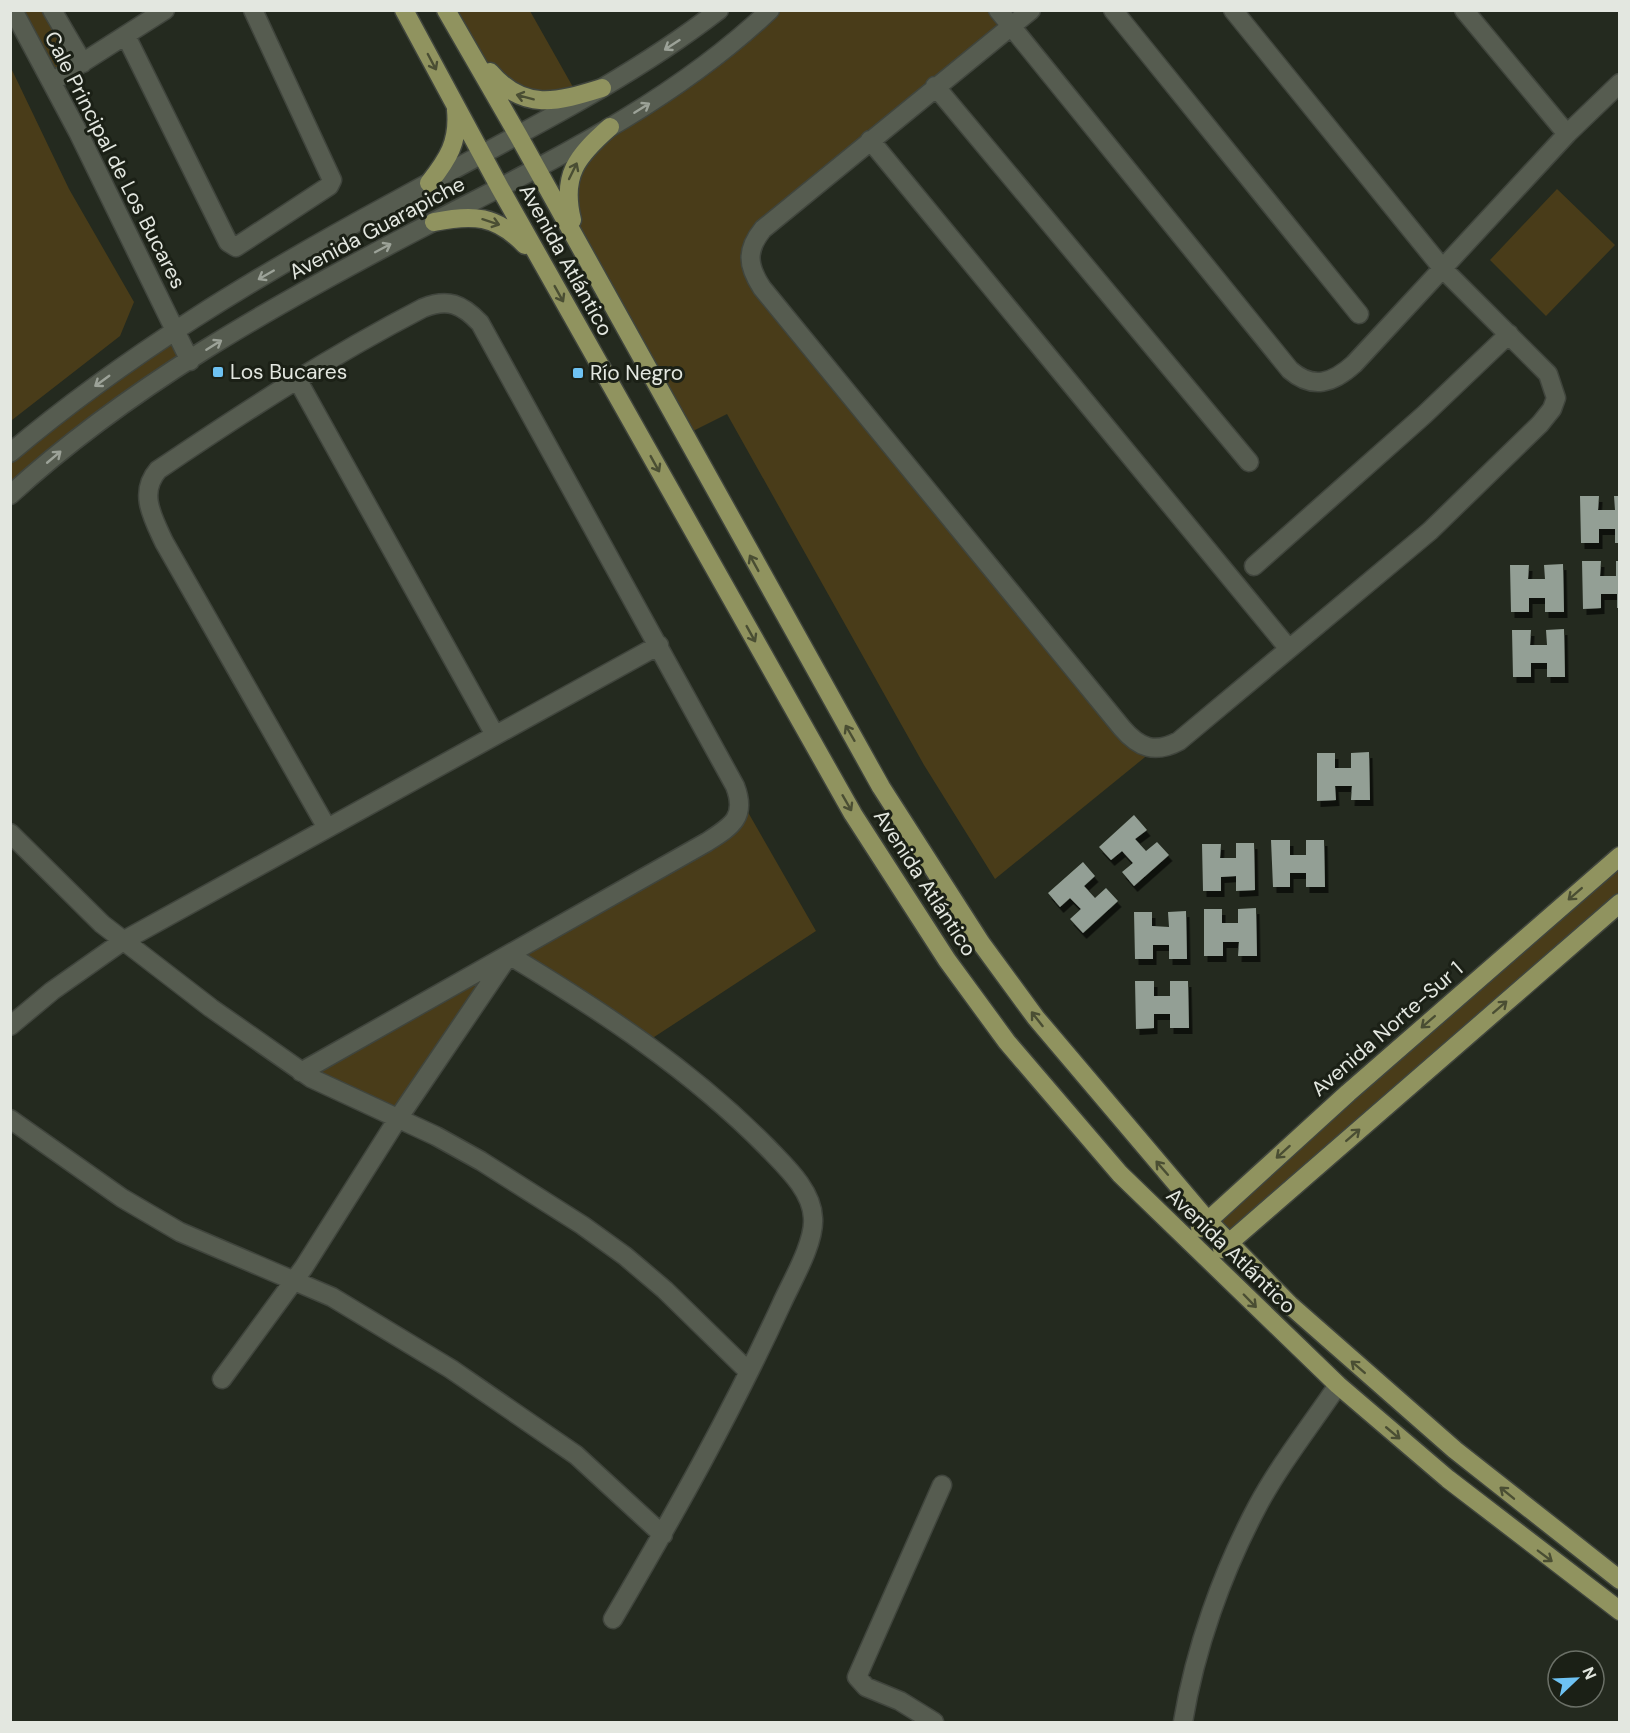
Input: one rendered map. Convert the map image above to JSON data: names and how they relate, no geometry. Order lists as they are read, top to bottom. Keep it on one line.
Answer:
{"streets":{"main road":["Avenida Atlántico","Avenida Norte-Sur 1"],"street":["Cale Principal de Los Bucares","Avenida Guarapiche"]},"crossings":[["Cale Principal de Los Bucares","Avenida Guarapiche"],["Avenida Guarapiche","Avenida Atlántico"],["Avenida Atlántico","Avenida Norte-Sur 1"]],"places":{"transit":["Los Bucares","Río Negro"]},"north":"top right"}
